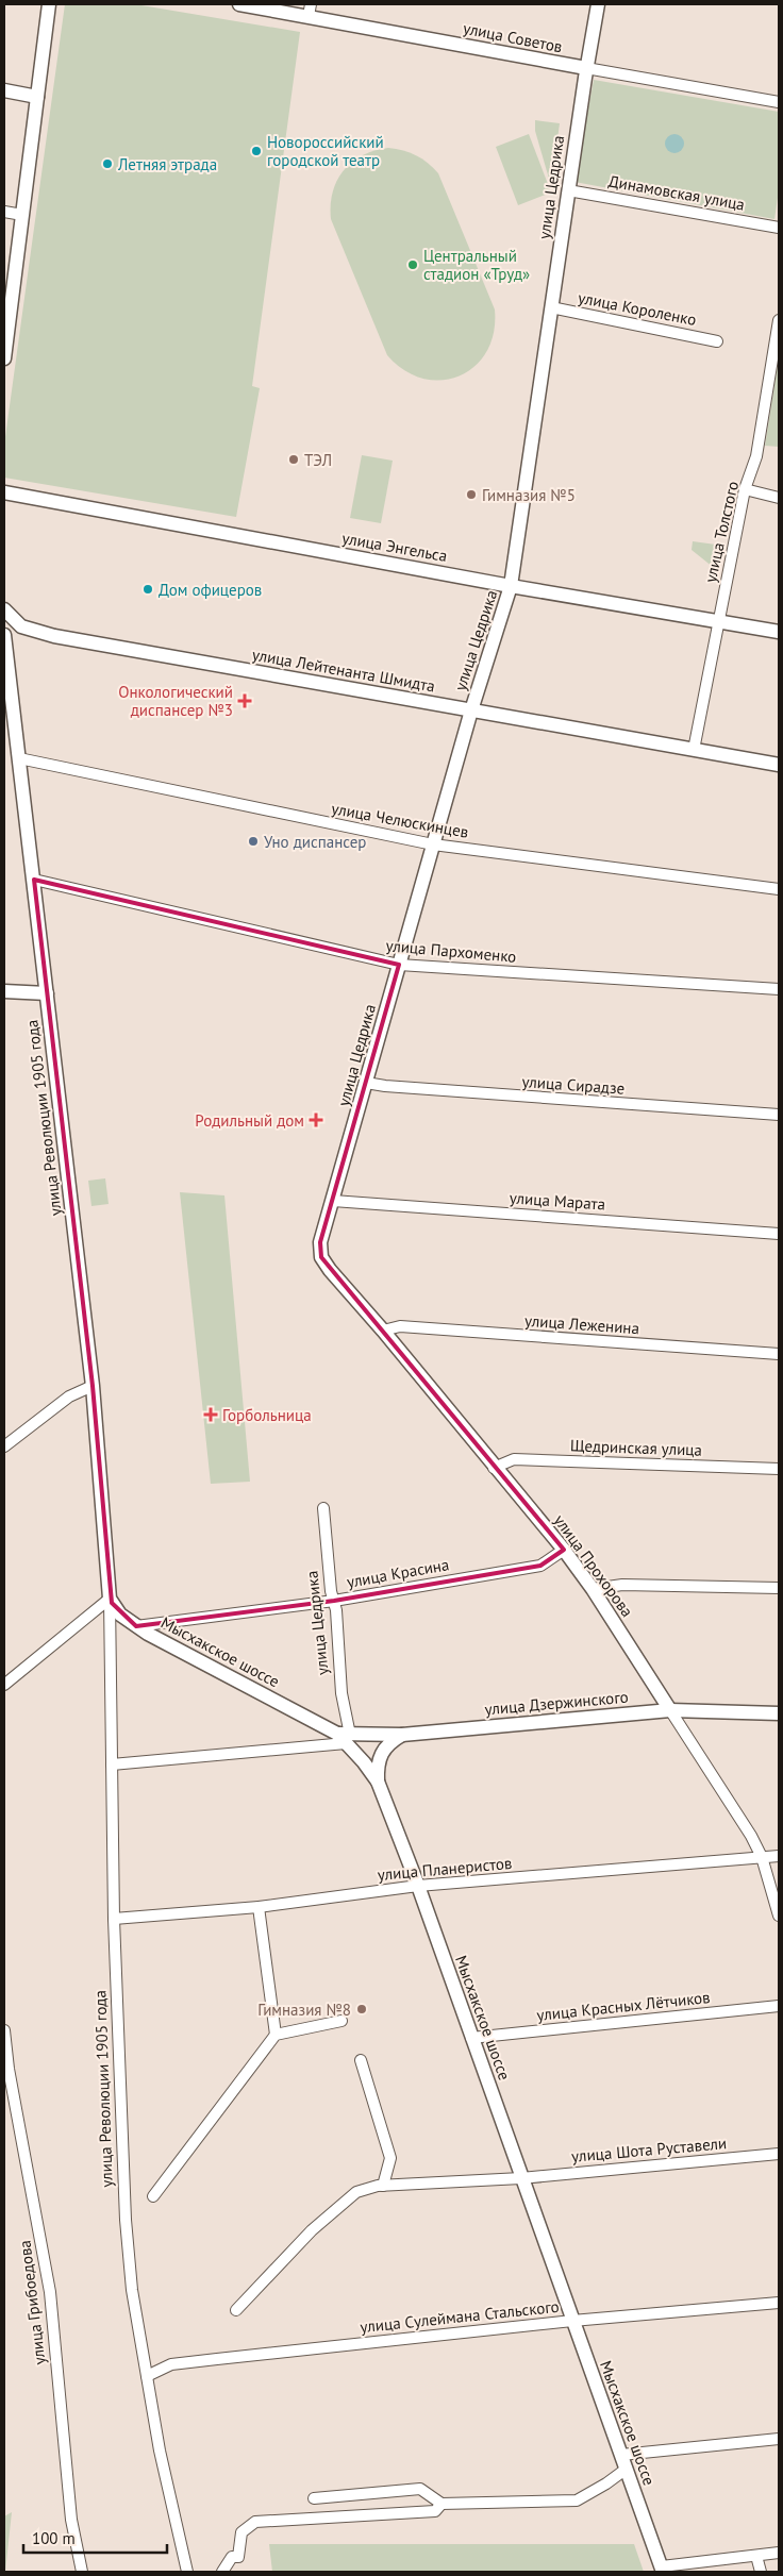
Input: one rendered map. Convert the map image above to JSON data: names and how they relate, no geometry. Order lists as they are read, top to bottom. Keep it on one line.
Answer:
{"streets":{"street":["улица Советов","улица Цедрика","Динамовская улица","улица Короленко","улица Толстого","улица Энгельса","улица Лейтенанта Шмидта","улица Челюскинцев","улица Пархоменко","улица Сирадзе","улица Революции 1905 года","улица Марата","улица Леженина","Щедринская улица","улица Прохорова","улица Красина","Мысхакское шоссе","улица Дзержинского","улица Планеристов","улица Красных Лётчиков","улица Шота Руставели","улица Грибоедова","улица Сулеймана Стальского"]},"crossings":[["улица Советов","улица Цедрика"],["улица Цедрика","Динамовская улица"],["улица Цедрика","улица Короленко"],["улица Цедрика","улица Энгельса"],["улица Цедрика","улица Лейтенанта Шмидта"],["улица Цедрика","улица Челюскинцев"],["улица Цедрика","улица Пархоменко"],["улица Цедрика","улица Сирадзе"],["улица Цедрика","улица Марата"],["улица Цедрика","улица Прохорова"],["улица Цедрика","улица Красина"],["улица Цедрика","Мысхакское шоссе"],["улица Цедрика","улица Дзержинского"],["улица Толстого","улица Энгельса"],["улица Толстого","улица Лейтенанта Шмидта"],["улица Челюскинцев","улица Революции 1905 года"],["улица Пархоменко","улица Революции 1905 года"],["улица Революции 1905 года","Мысхакское шоссе"],["улица Революции 1905 года","улица Дзержинского"],["улица Революции 1905 года","улица Планеристов"],["улица Революции 1905 года","улица Сулеймана Стальского"],["улица Леженина","улица Прохорова"],["Щедринская улица","улица Прохорова"],["улица Прохорова","улица Красина"],["улица Прохорова","улица Дзержинского"],["улица Прохорова","улица Планеристов"],["улица Красина","Мысхакское шоссе"],["Мысхакское шоссе","улица Дзержинского"],["Мысхакское шоссе","улица Планеристов"],["Мысхакское шоссе","улица Красных Лётчиков"],["Мысхакское шоссе","улица Шота Руставели"],["Мысхакское шоссе","улица Сулеймана Стальского"]],"places":{"other":["Новороссийский городской театр","Летняя этрада","Центральный стадион «Труд»","ТЭЛ","Гимназия №5","Дом офицеров","Уно диспансер","Гимназия №8"],"health":["Онкологический диспансер №3","Родильный дом","Горбольница"]},"scale_bar":"100 m"}
